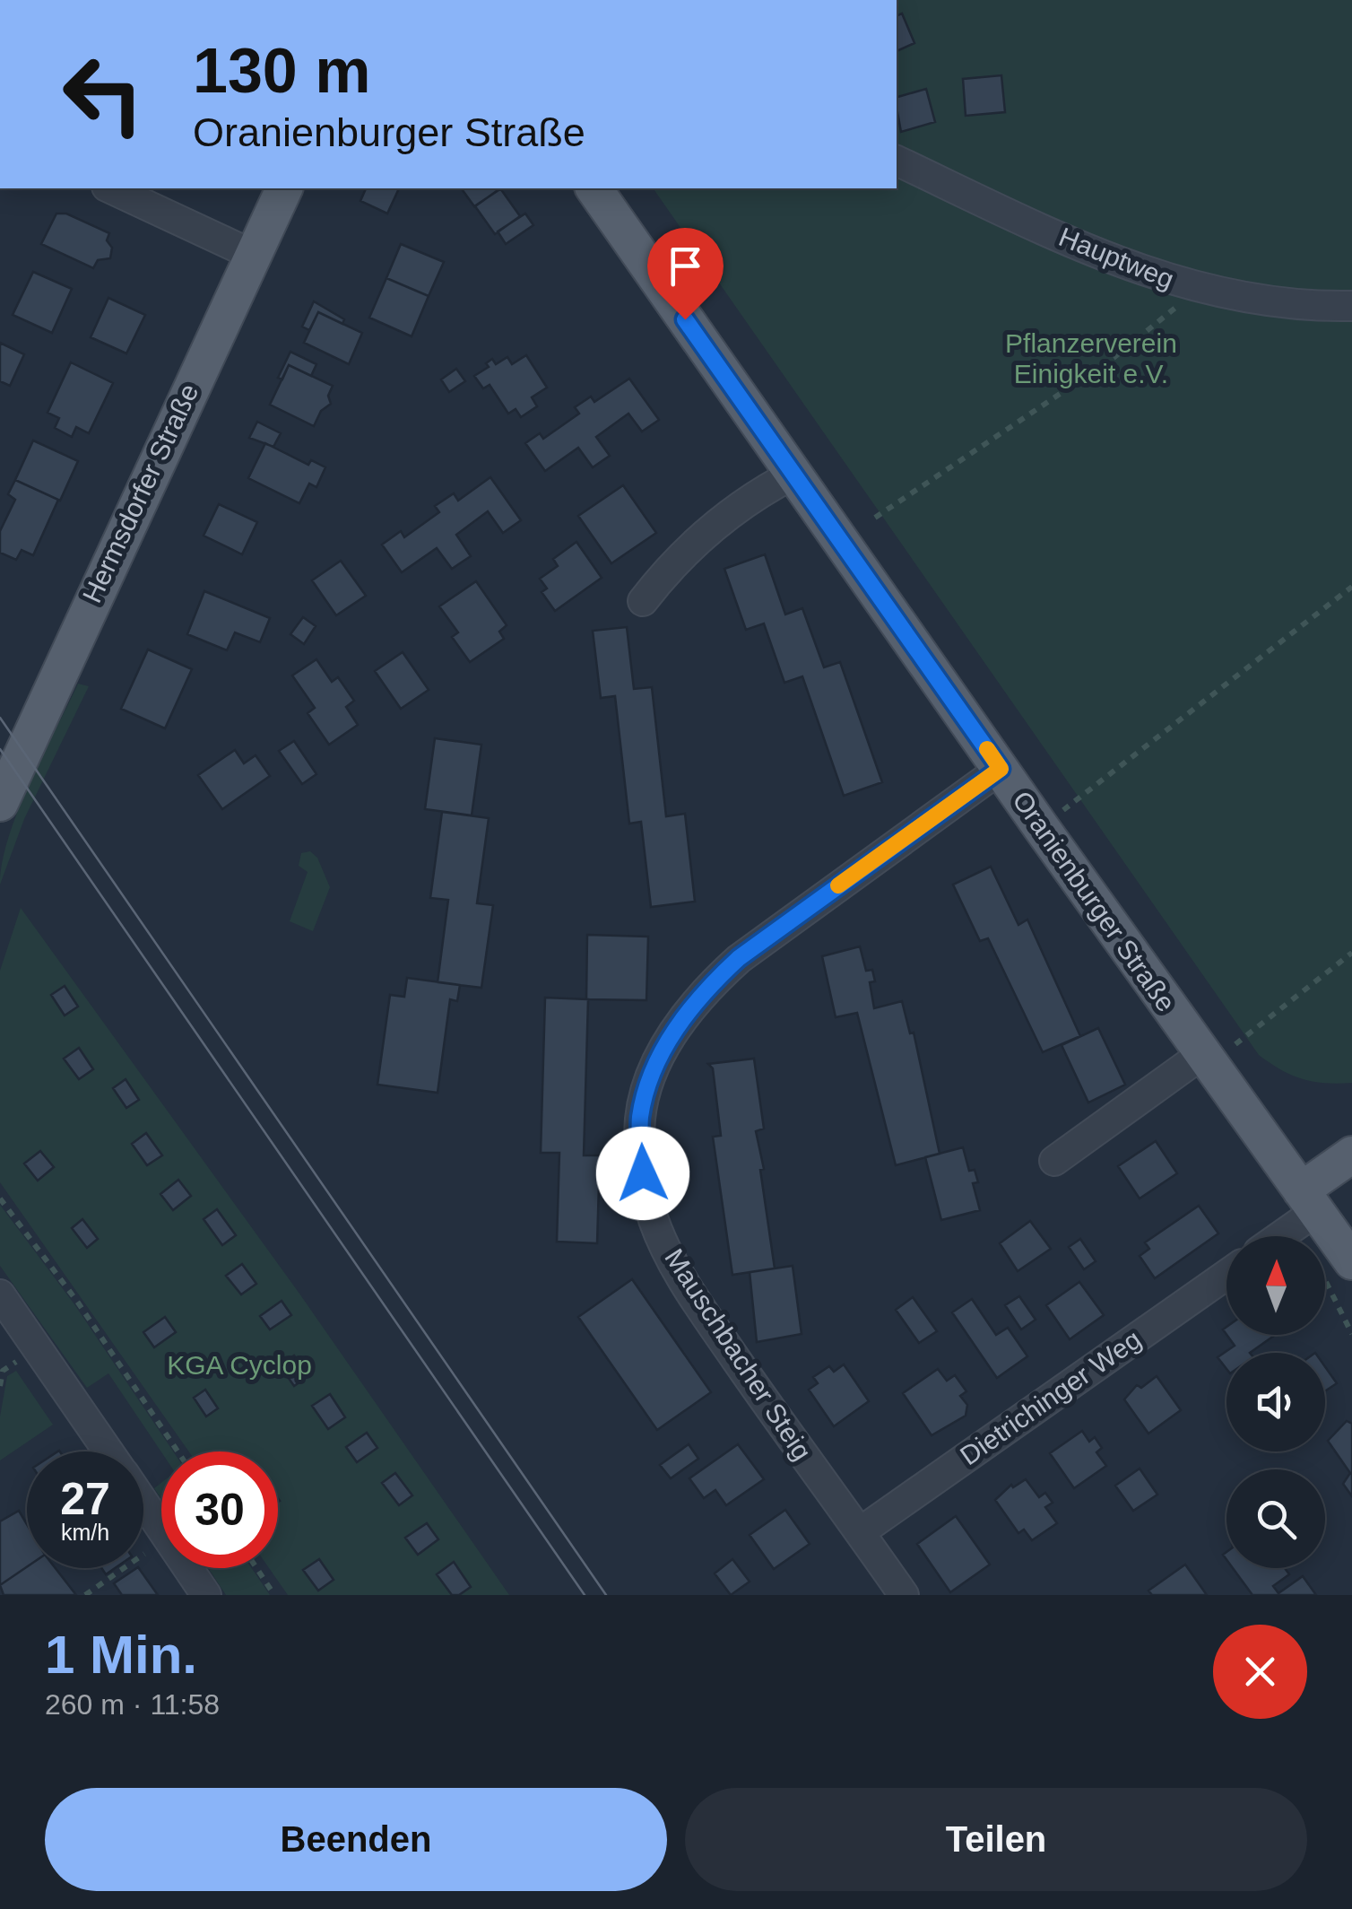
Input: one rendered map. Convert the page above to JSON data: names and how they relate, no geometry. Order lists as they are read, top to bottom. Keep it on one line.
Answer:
{"streets":{"main road":["Hermsdorfer Straße","Oranienburger Straße"],"street":["Hauptweg","Mauschbacher Steig","Dietrichinger Weg"]},"crossings":[["Oranienburger Straße","Mauschbacher Steig"],["Mauschbacher Steig","Dietrichinger Weg"]],"parks":["Pflanzerverein Einigkeit e.V.","KGA Cyclop"],"north":"top","page":{"turn":["130 m","Oranienburger Straße"],"speed":"27 km/h","limit":"30","heading":["1 Min.","260 m · 11:58"],"buttons":["Beenden","Teilen"]}}
